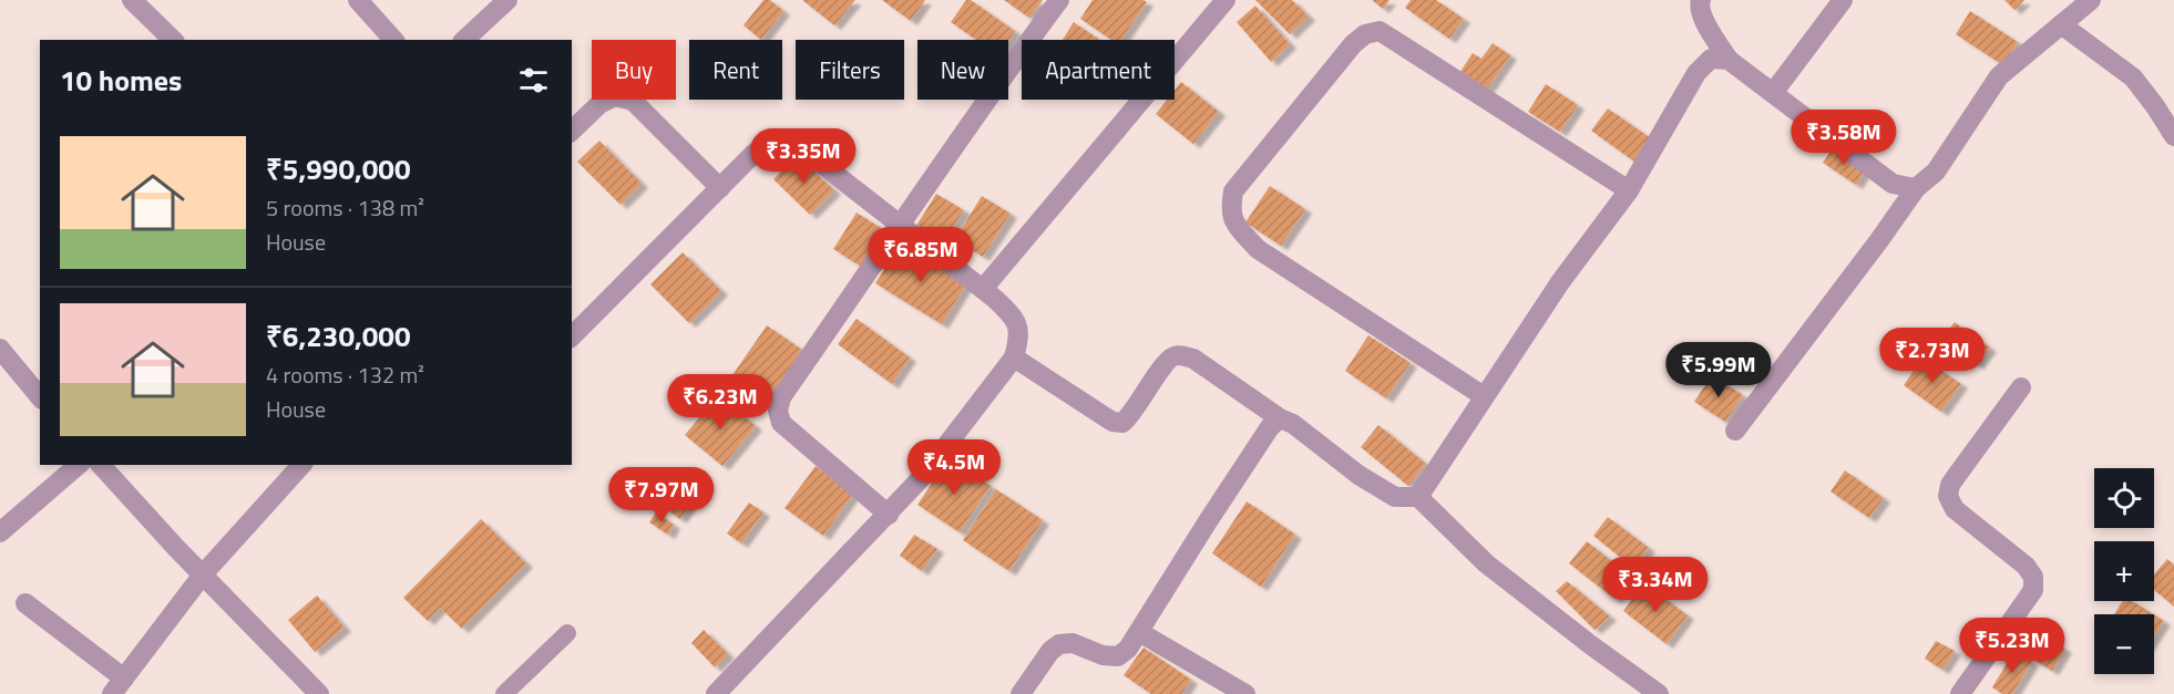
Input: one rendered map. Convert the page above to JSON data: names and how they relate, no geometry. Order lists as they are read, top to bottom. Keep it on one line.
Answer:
{"page":{"chip":["Buy","Rent","Filters","New","Apartment"],"heading":"10 homes","price":["₹3.58M","₹3.35M","₹6.85M","₹2.73M","₹5.99M","₹6.23M","₹4.5M","₹7.97M","₹3.34M","₹5.23M"],"list":[{"name":"₹5,990,000","note":"5 rooms · 138 m² · House"},{"name":"₹6,230,000","note":"4 rooms · 132 m² · House"}],"map_buttons":["+","−"]}}
